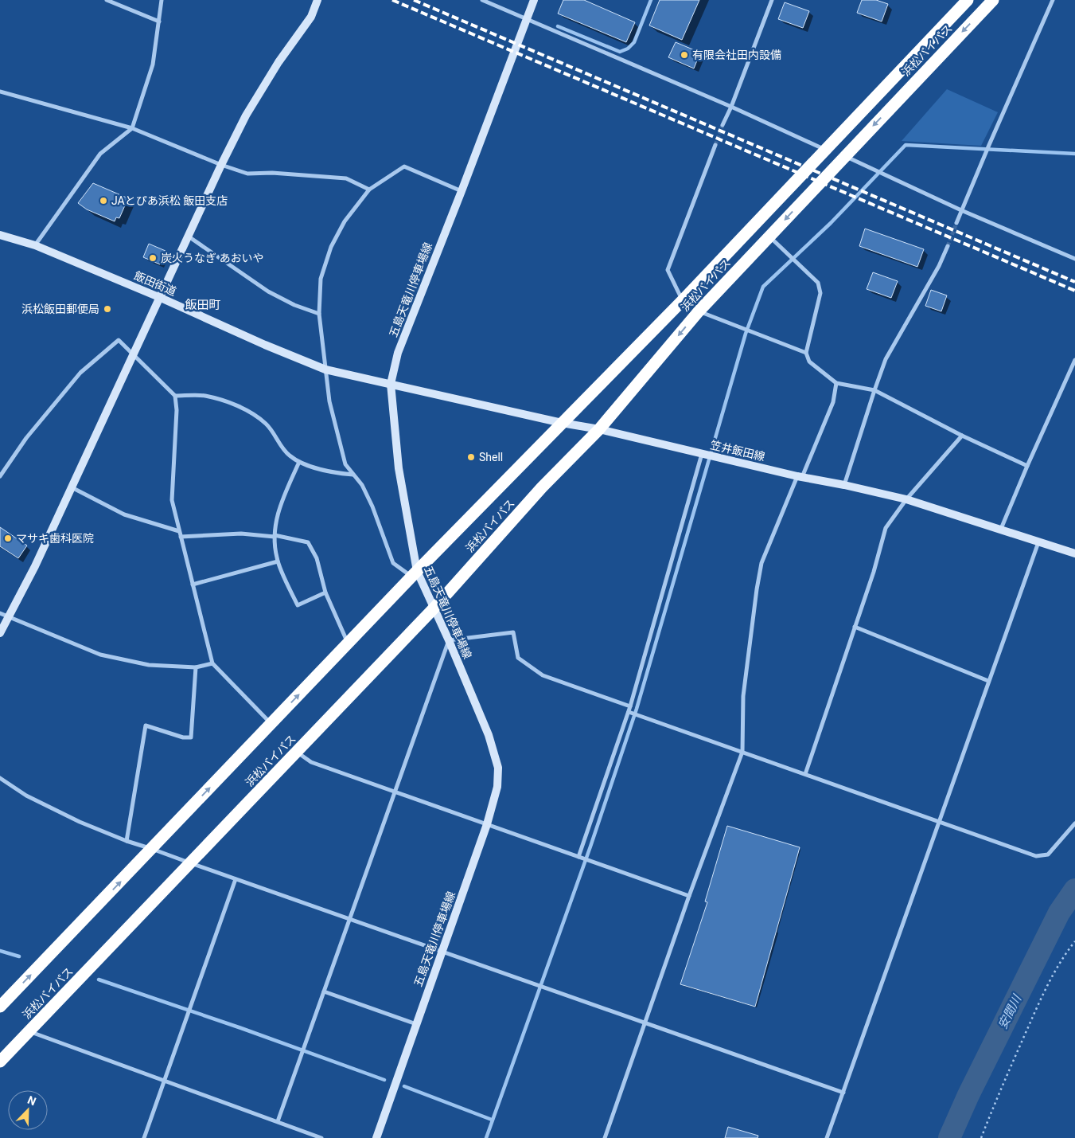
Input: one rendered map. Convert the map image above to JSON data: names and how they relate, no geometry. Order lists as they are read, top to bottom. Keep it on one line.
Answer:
{"streets":{"highway":["浜松バイパス"],"main road":["飯田街道","五島天竜川停車場線","笠井飯田線"]},"crossings":[["浜松バイパス","五島天竜川停車場線"],["浜松バイパス","笠井飯田線"],["飯田街道","五島天竜川停車場線"],["飯田街道","笠井飯田線"],["五島天竜川停車場線","笠井飯田線"]],"districts":["飯田町"],"water":["安間川"],"places":["有限会社田内設備","JAとぴあ浜松 飯田支店","炭火うなぎ あおいや","浜松飯田郵便局","Shell","マサキ歯科医院"],"north":"top right"}
